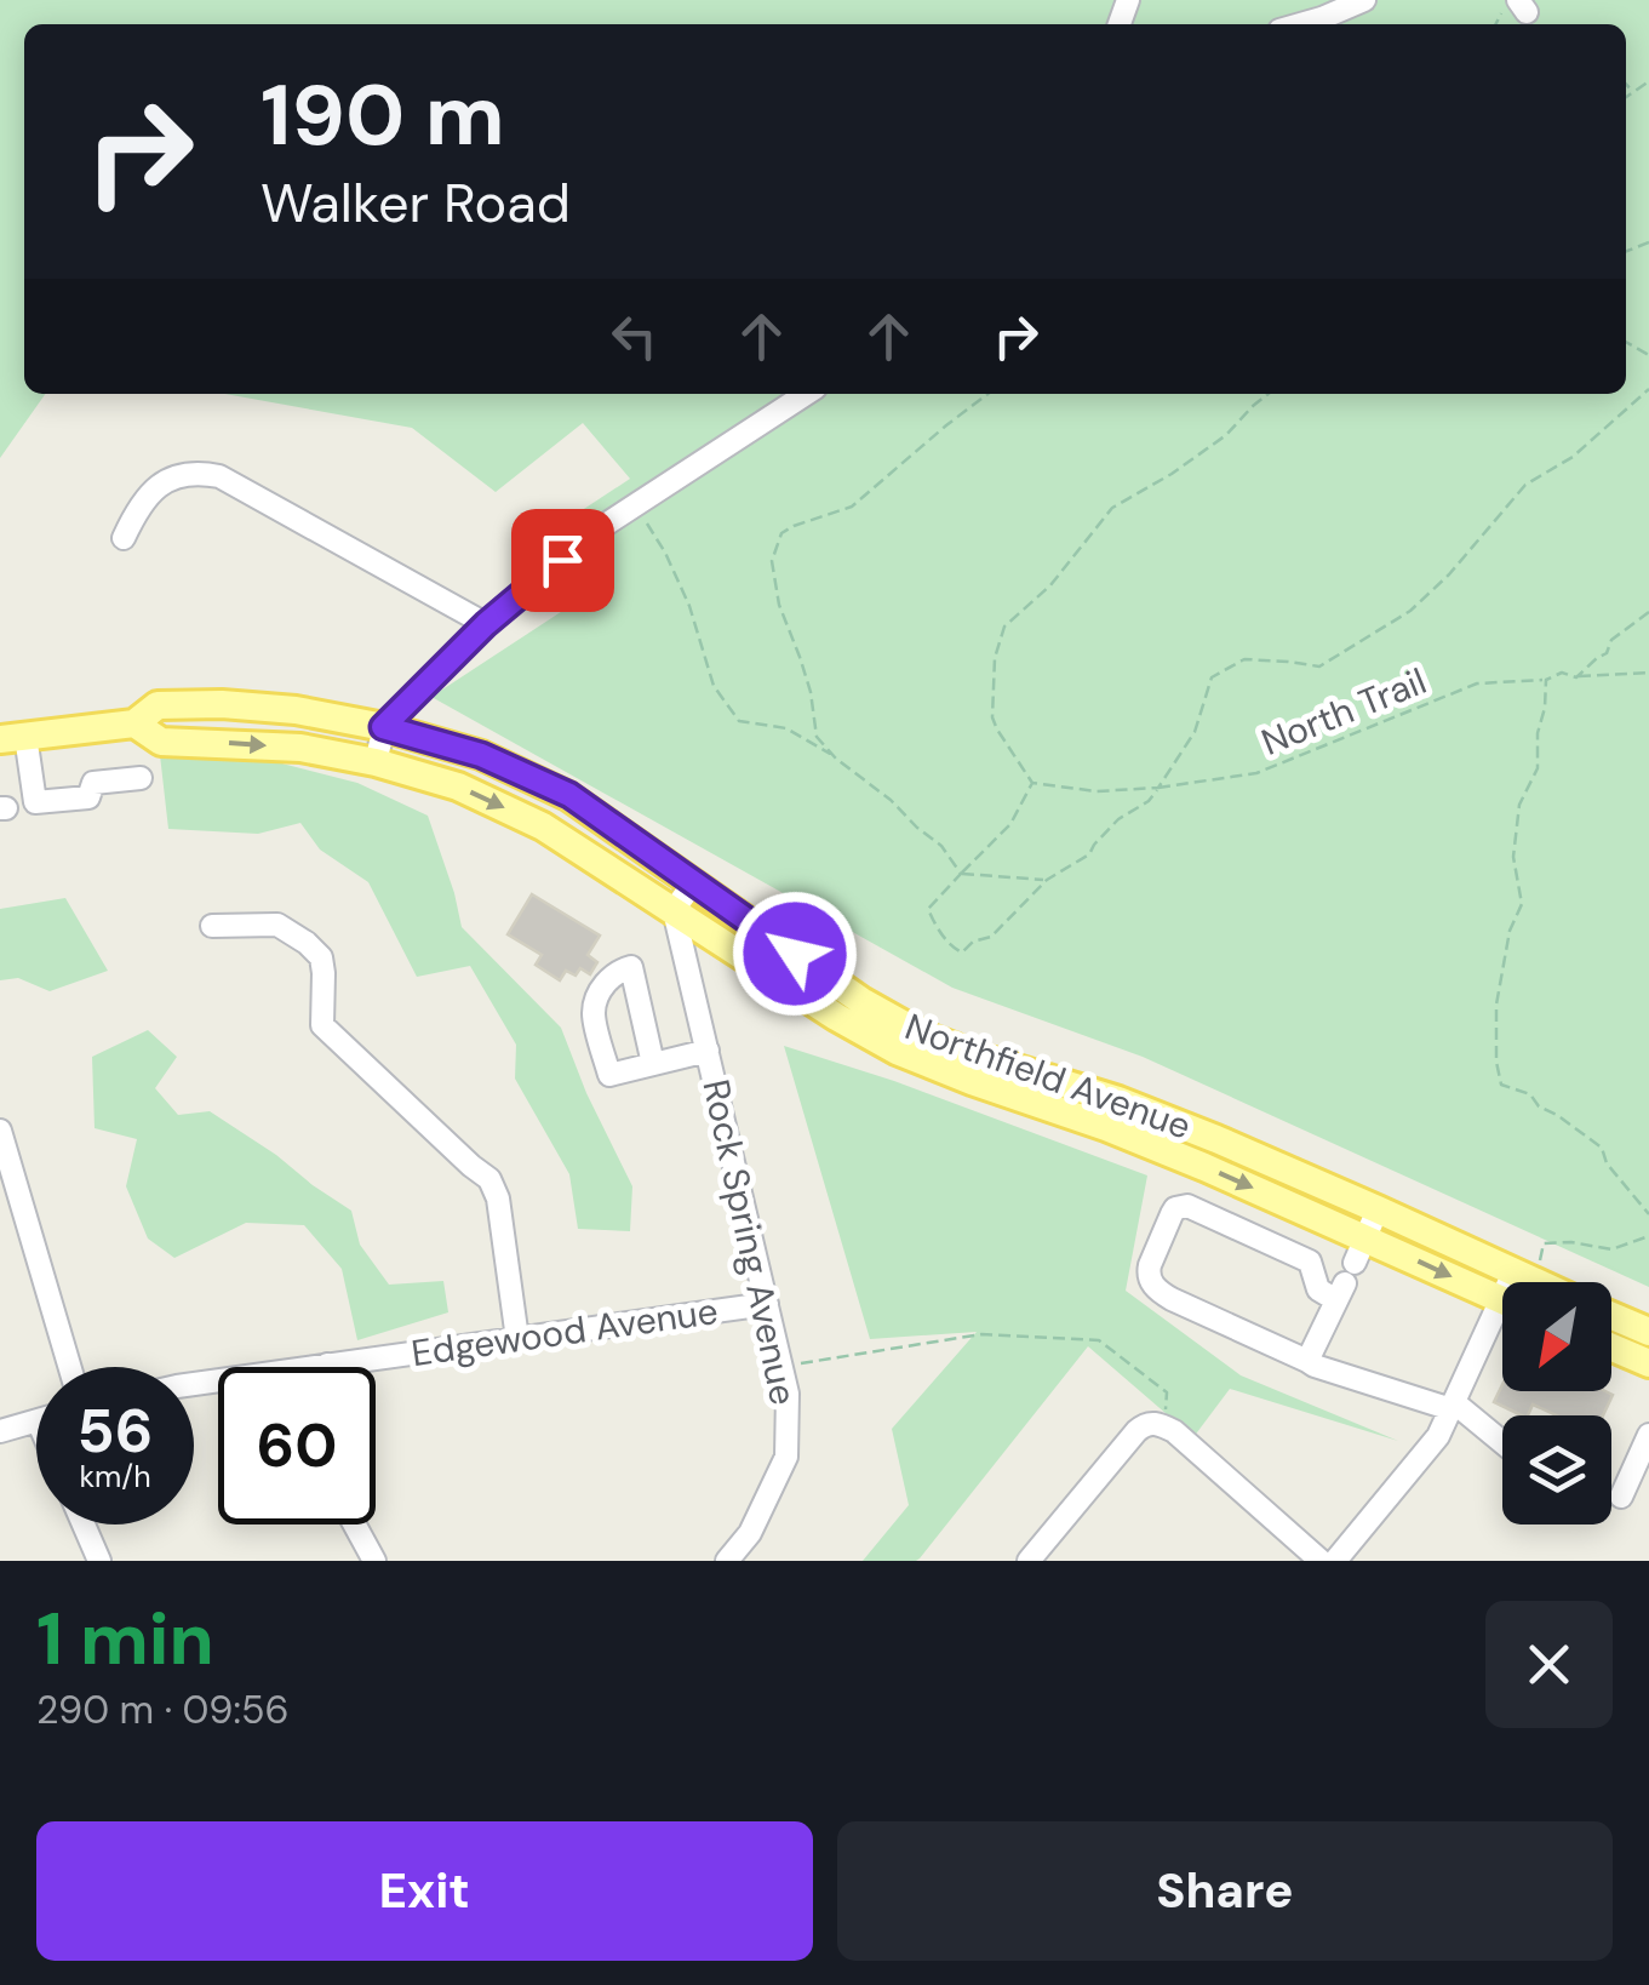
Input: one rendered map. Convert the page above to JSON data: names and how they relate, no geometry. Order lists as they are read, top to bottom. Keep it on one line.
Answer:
{"streets":{"main road":["Northfield Avenue"],"street":["Rock Spring Avenue","Edgewood Avenue"],"path":["North Trail"]},"crossings":[["Northfield Avenue","Rock Spring Avenue"],["Rock Spring Avenue","Edgewood Avenue"]],"north":"bottom left","page":{"turn":["190 m","Walker Road"],"speed":"56 km/h","limit":"60","heading":["1 min","290 m · 09:56"],"buttons":["Exit","Share"]}}
